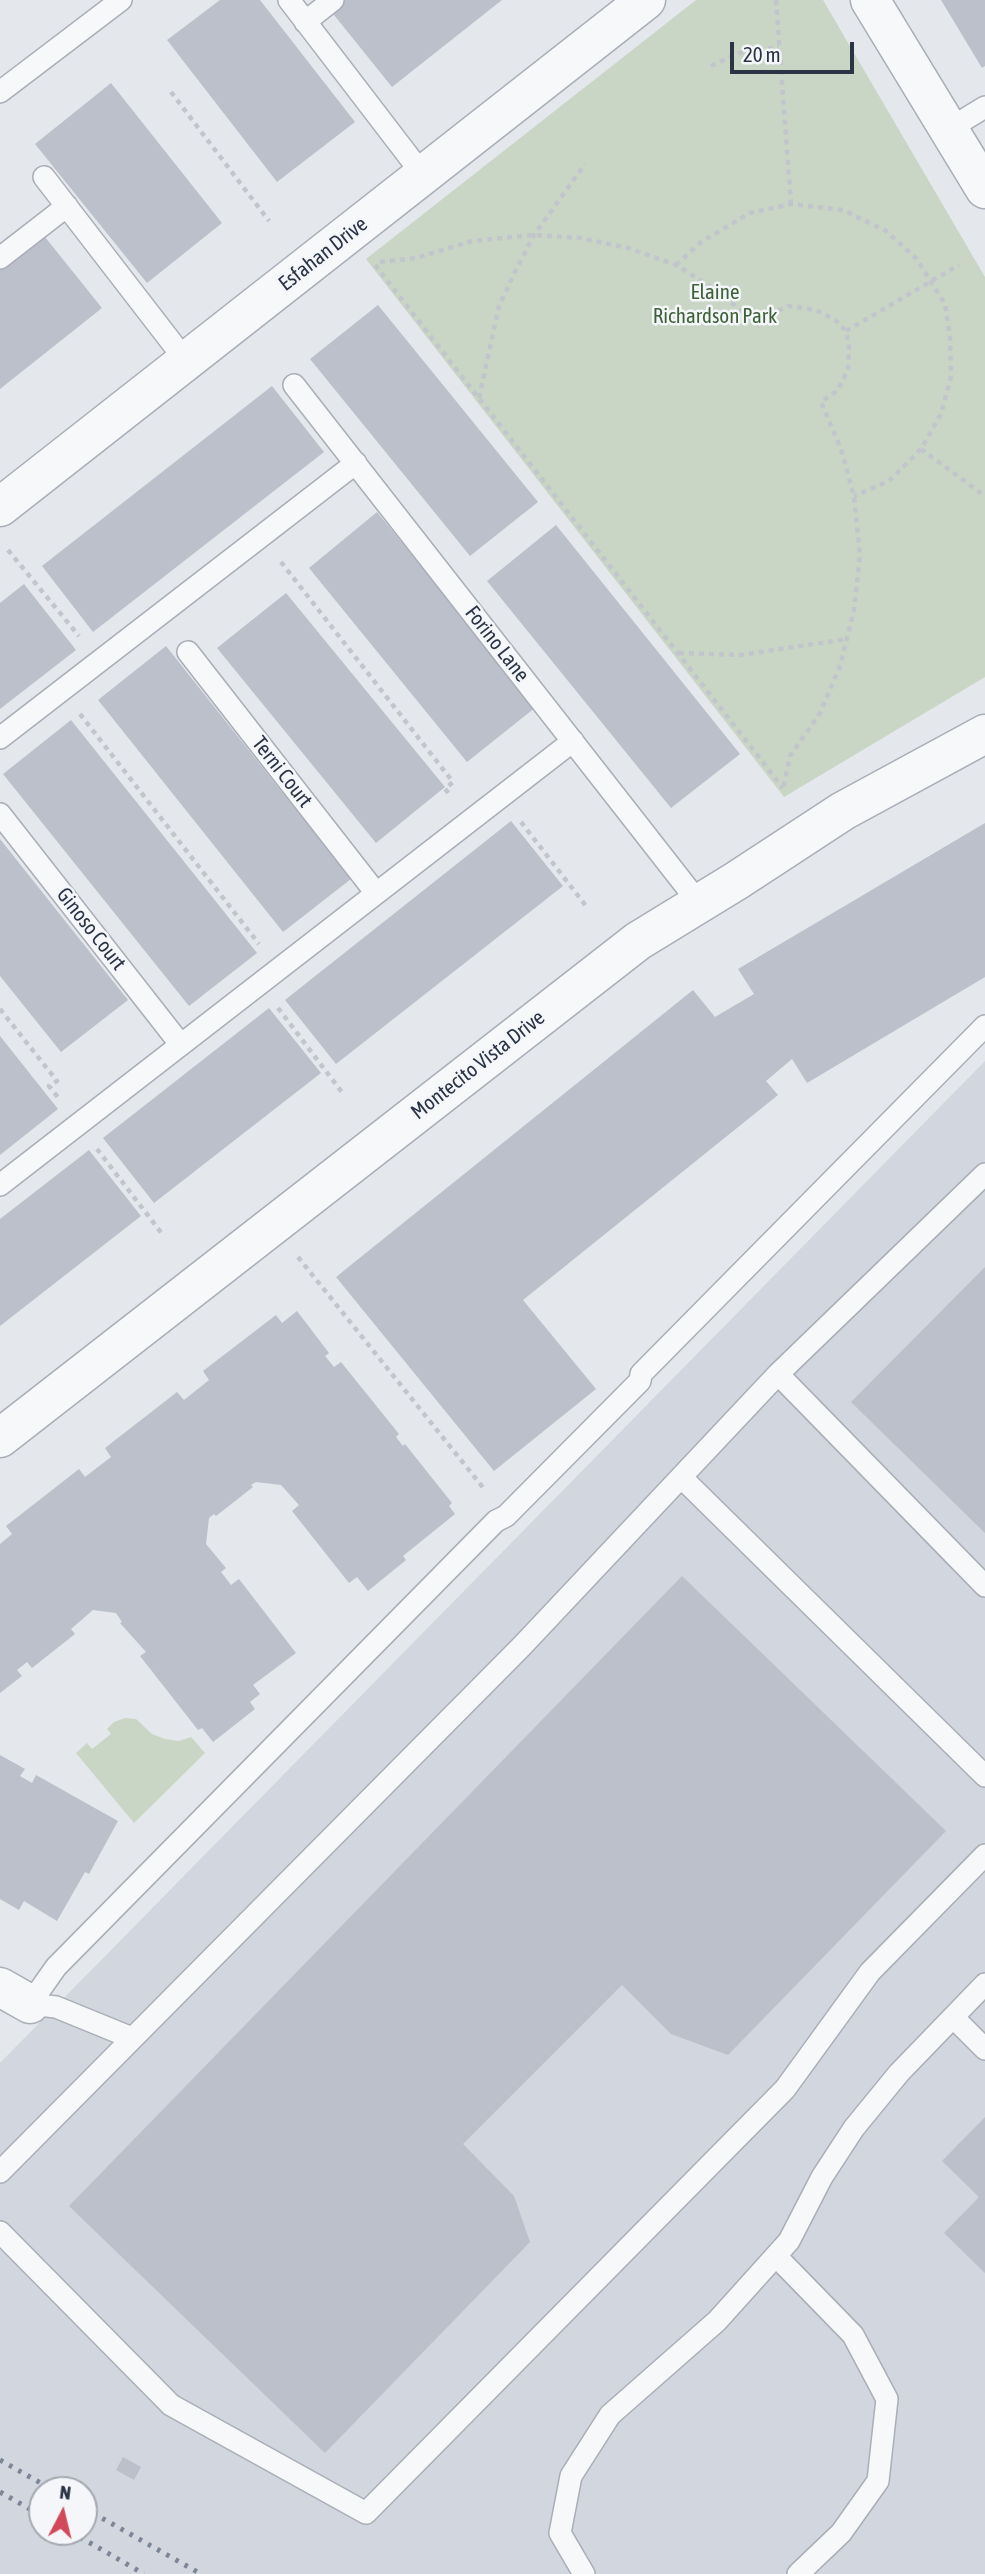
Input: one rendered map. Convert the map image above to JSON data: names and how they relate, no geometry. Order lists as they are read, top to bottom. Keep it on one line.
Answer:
{"streets":{"street":["Esfahan Drive","Montecito Vista Drive"],"lane":["Forino Lane","Terni Court","Ginoso Court"]},"crossings":[["Forino Lane","Montecito Vista Drive"]],"parks":["Elaine Richardson Park"],"scale_bar":"20 m","north":"top"}
